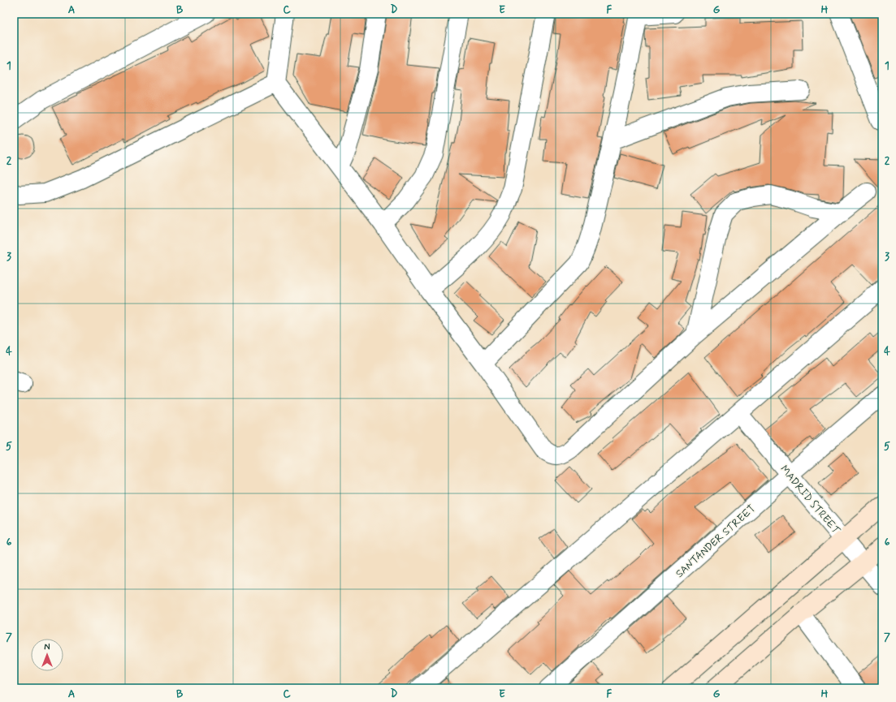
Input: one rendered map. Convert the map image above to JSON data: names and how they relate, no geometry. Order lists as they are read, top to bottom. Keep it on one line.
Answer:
{"streets":{"street":["MADRID STREET","SANTANDER STREET"]},"crossings":[["MADRID STREET","SANTANDER STREET"]],"north":"top","grid":{"columns":["A","B","C","D","E","F","G","H"],"rows":["1","2","3","4","5","6","7"]}}
